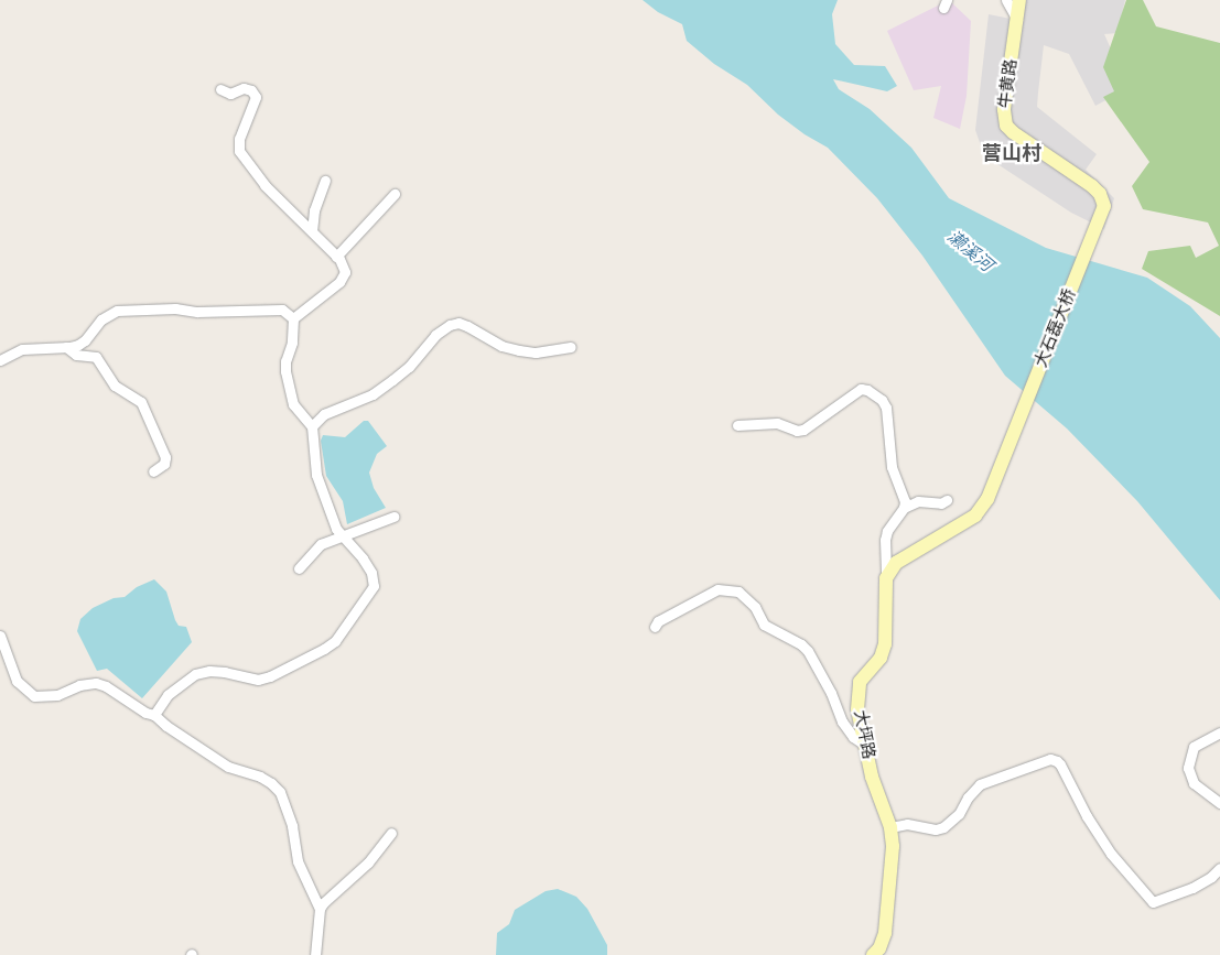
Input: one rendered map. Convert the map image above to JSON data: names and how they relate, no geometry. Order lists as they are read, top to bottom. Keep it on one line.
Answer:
{"streets":{"main road":["牛黄路","大石磊大桥","大坪路"]},"crossings":[["牛黄路","大石磊大桥"],["大石磊大桥","大坪路"]],"districts":["营山村"],"water":["濑溪河"]}
